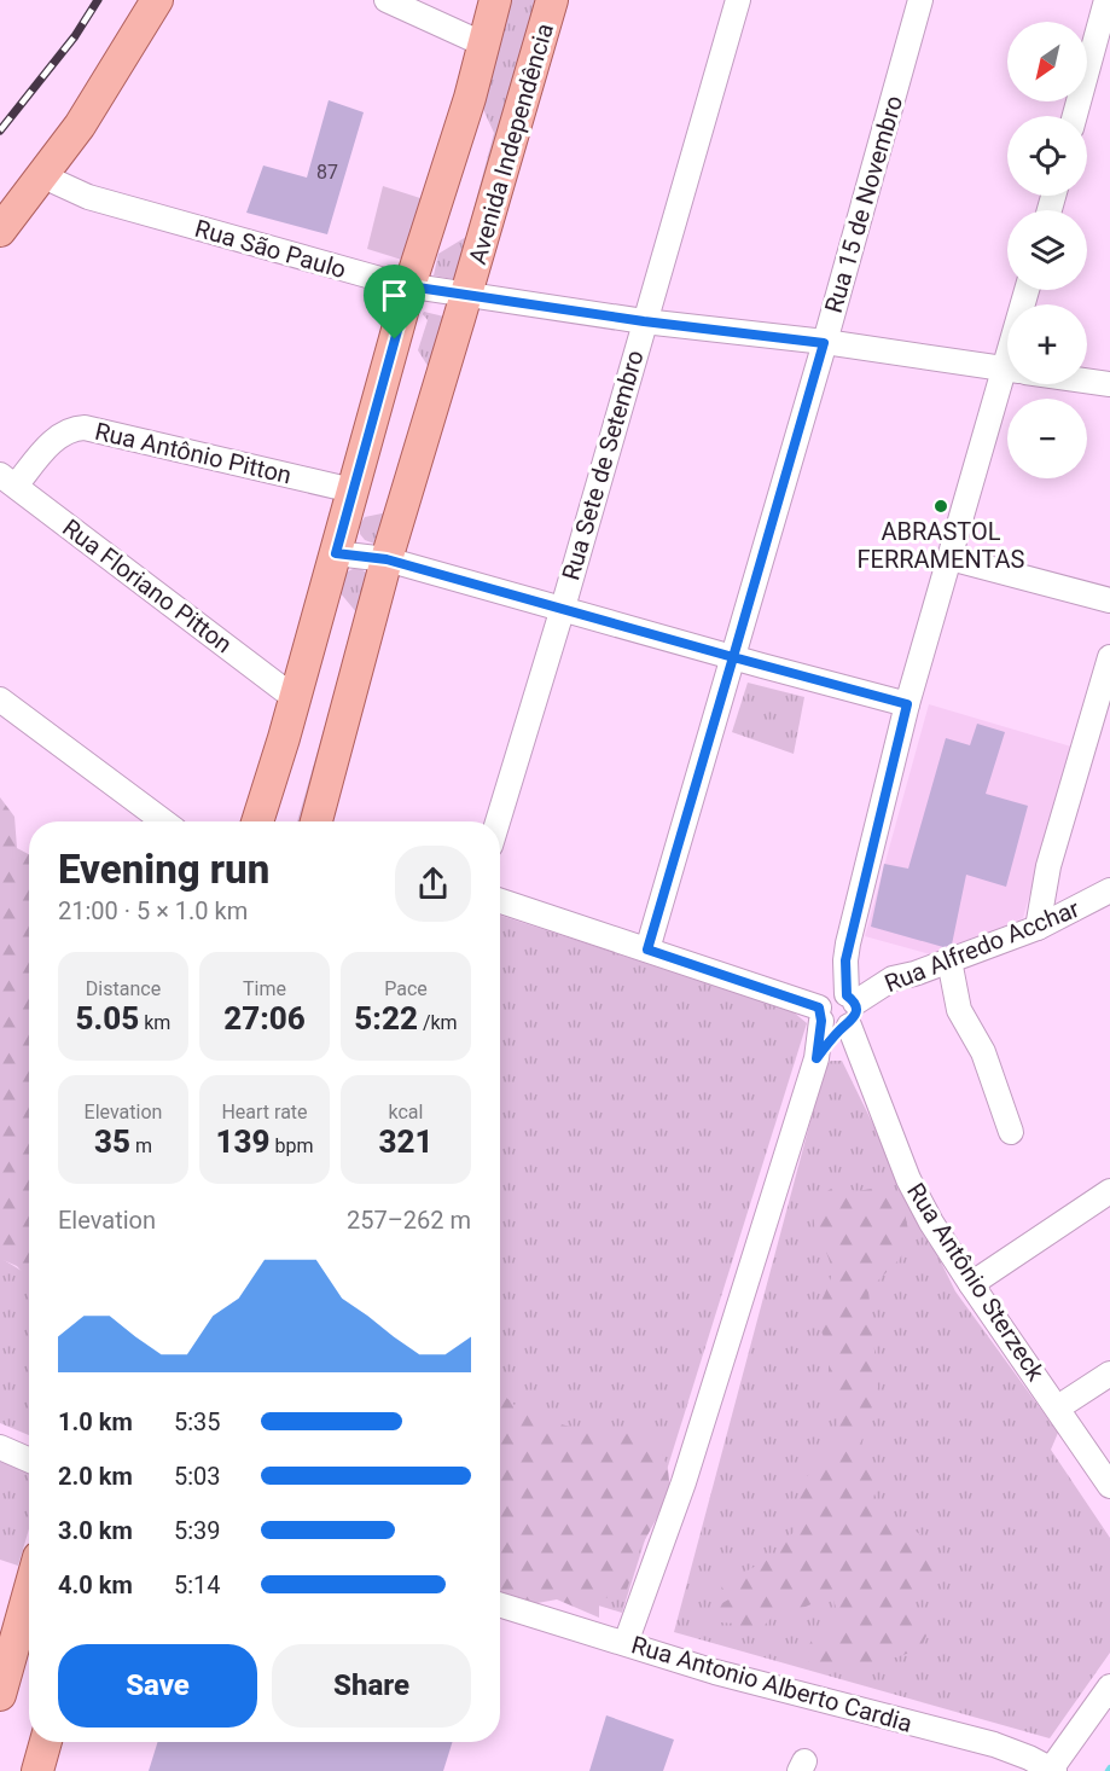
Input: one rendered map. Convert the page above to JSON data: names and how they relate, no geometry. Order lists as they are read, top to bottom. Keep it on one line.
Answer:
{"streets":{"main road":["Avenida Independência"],"street":["Rua 15 de Novembro","Rua São Paulo","Rua Antônio Pitton","Rua Sete de Setembro","Rua Floriano Pitton","Rua Alfredo Acchar","Rua Antônio Sterzeck","Rua Antonio Alberto Cardia"]},"crossings":[["Avenida Independência","Rua São Paulo"],["Rua 15 de Novembro","Rua São Paulo"],["Rua São Paulo","Rua Sete de Setembro"],["Rua Antônio Pitton","Rua Floriano Pitton"],["Rua Alfredo Acchar","Rua Antônio Sterzeck"]],"places":["ABRASTOL FERRAMENTAS"],"house_numbers":["87"],"north":"bottom left","page":{"map_buttons":["+","−"],"heading":["Evening run","21:00 · 5 × 1.0 km"],"stats":[["Distance","5.05 km"],["Time","27:06"],["Pace","5:22 /km"],["Elevation","35 m"],["Heart rate","139 bpm"],["kcal","321"]],"chart":["Elevation","257–262 m"],"list":[{"name":"1.0 km","note":"5:35"},{"name":"2.0 km","note":"5:03"},{"name":"3.0 km","note":"5:39"},{"name":"4.0 km","note":"5:14"}],"buttons":["Save","Share"]}}
